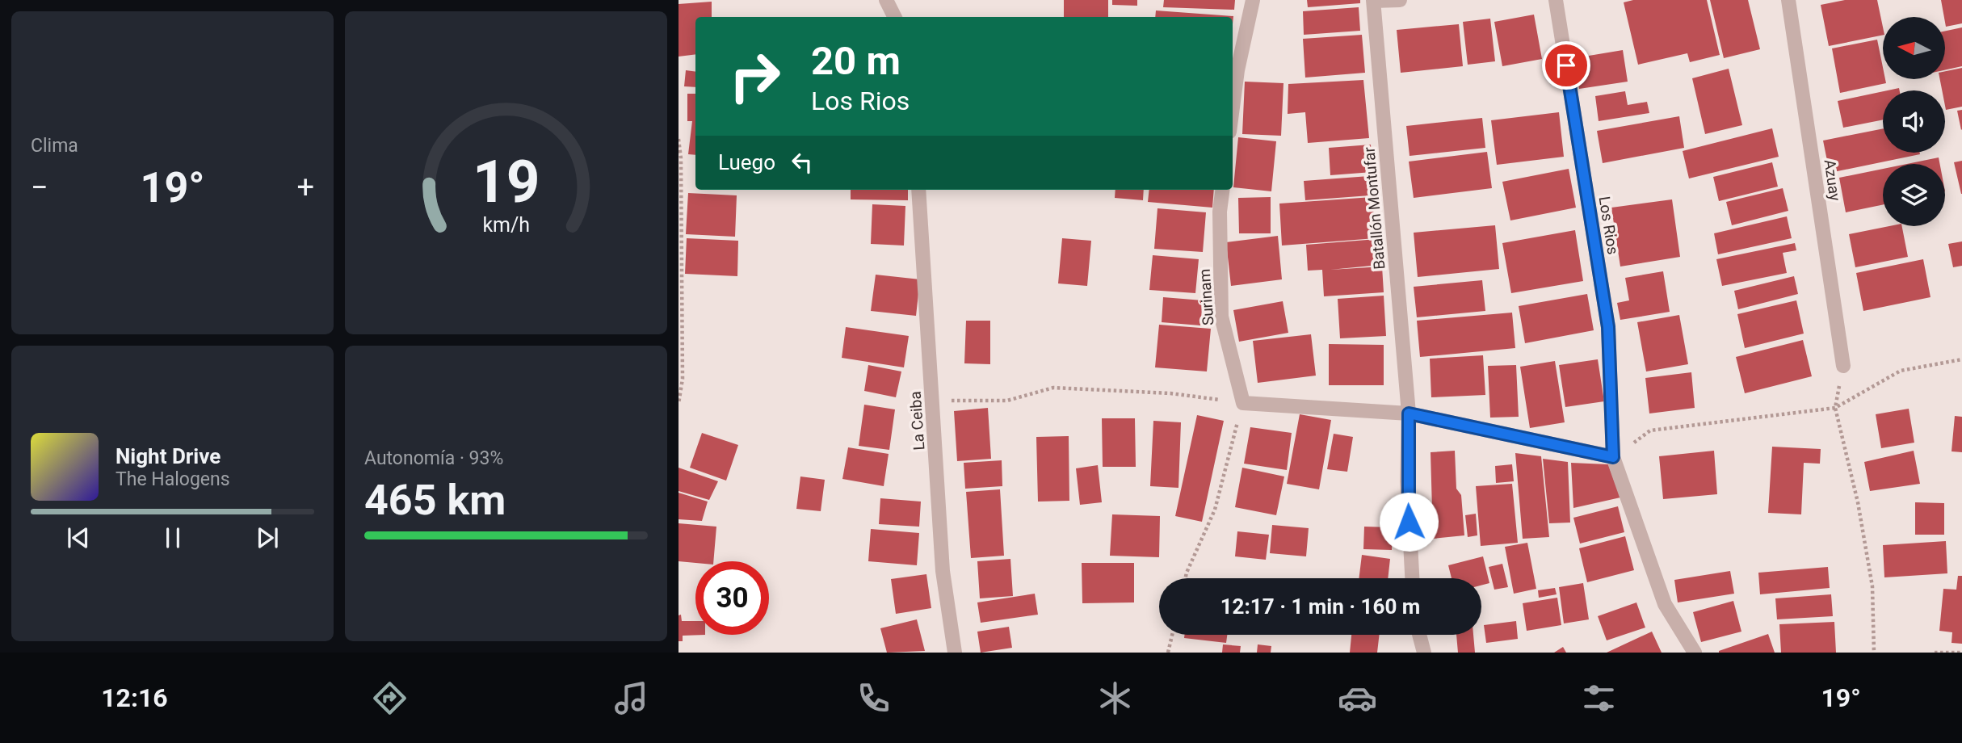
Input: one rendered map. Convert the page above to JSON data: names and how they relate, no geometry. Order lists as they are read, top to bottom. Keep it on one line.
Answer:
{"streets":{"street":["Azuay","Batallón Montufar","Los Rios","Surinam","La Ceiba"]},"north":"left","page":{"tile":["Clima",["Autonomía · 93%","465 km"]],"turn":["20 m","Los Rios"],"then":"Luego","heat":["−","19°","+"],"song":["Night Drive","The Halogens"],"limit":"30","trip":"12:17 · 1 min · 160 m","tabs":["12:16","19°"],"gauge":["19","km/h"]}}
